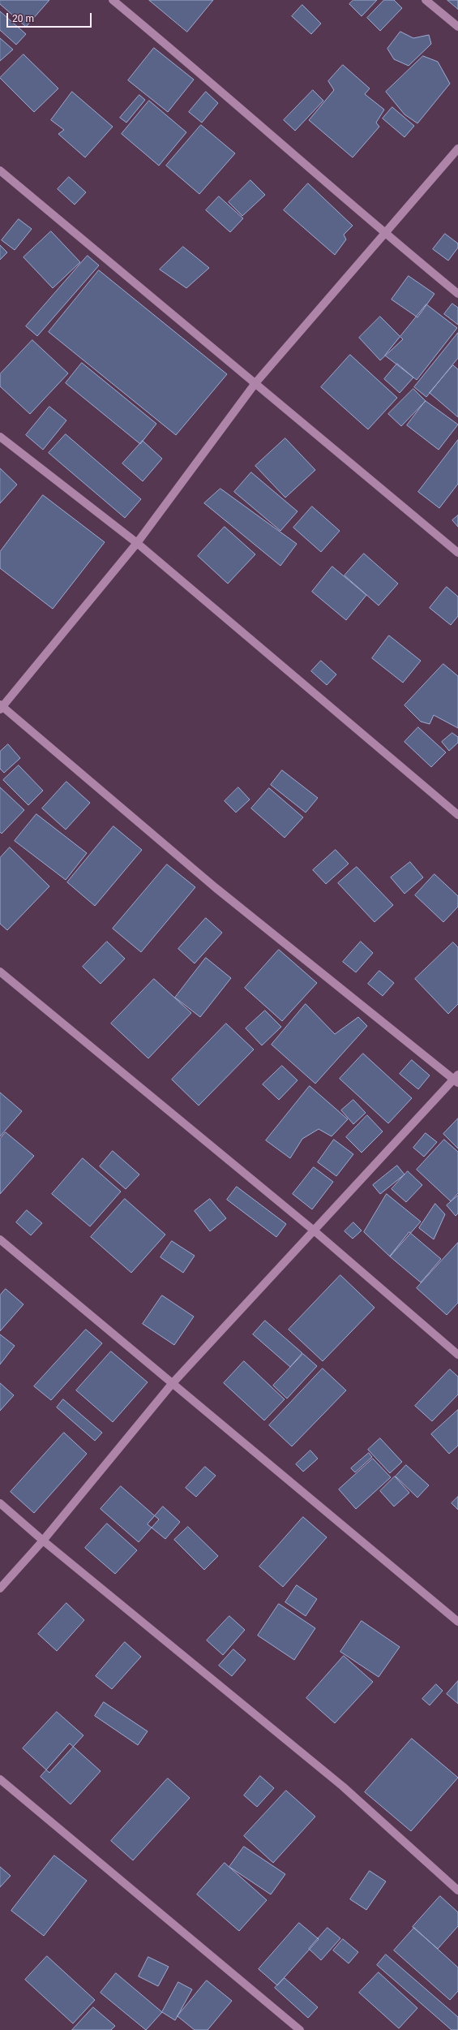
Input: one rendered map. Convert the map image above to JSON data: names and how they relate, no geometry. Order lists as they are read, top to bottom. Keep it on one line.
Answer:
{"scale_bar":"20 m"}
